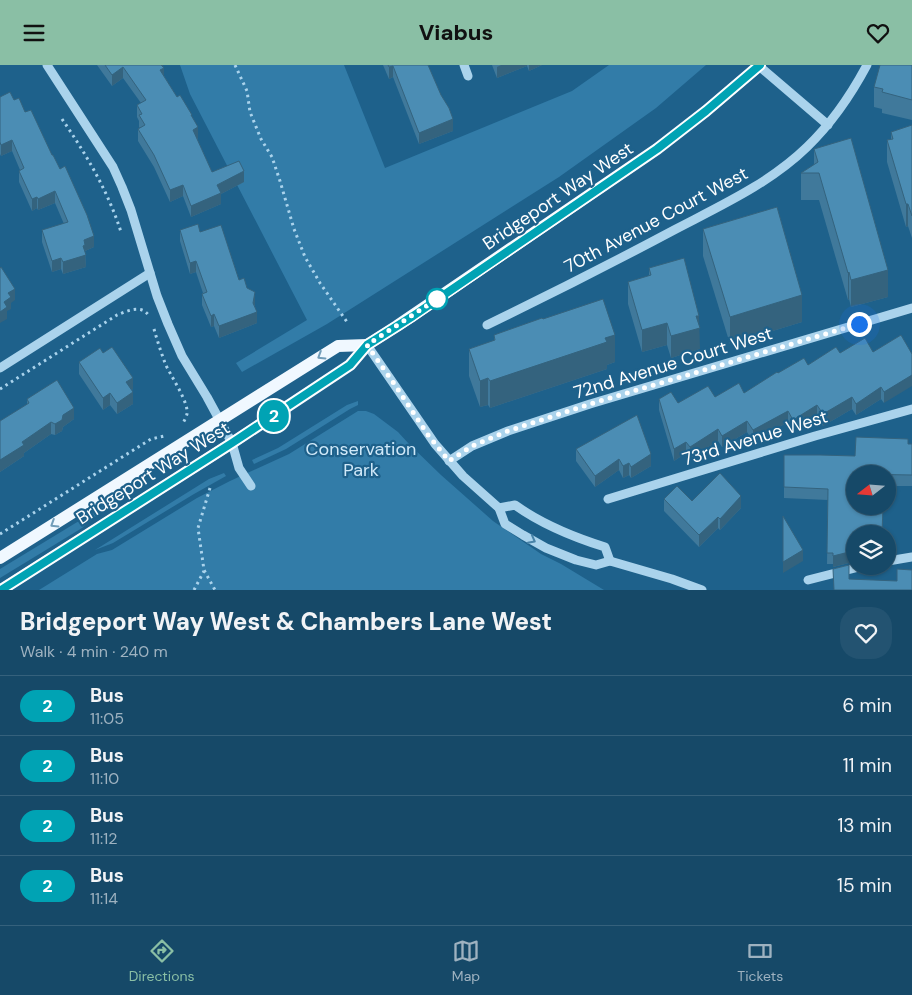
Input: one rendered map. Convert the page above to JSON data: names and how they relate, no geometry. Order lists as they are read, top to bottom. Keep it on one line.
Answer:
{"streets":{"main road":["Bridgeport Way West"],"street":["70th Avenue Court West","72nd Avenue Court West","73rd Avenue West"]},"parks":["Conservation Park"],"lines":["bus line 2"],"north":"left","page":{"header":"Viabus","on_map":"2","heading":["Bridgeport Way West & Chambers Lane West","Walk · 4 min · 240 m"],"list":[{"mark":"2","name":"Bus","note":"11:05","value":"6 min"},{"mark":"2","name":"Bus","note":"11:10","value":"11 min"},{"mark":"2","name":"Bus","note":"11:12","value":"13 min"},{"mark":"2","name":"Bus","note":"11:14","value":"15 min"}],"tabs":["Directions","Map","Tickets"]}}
